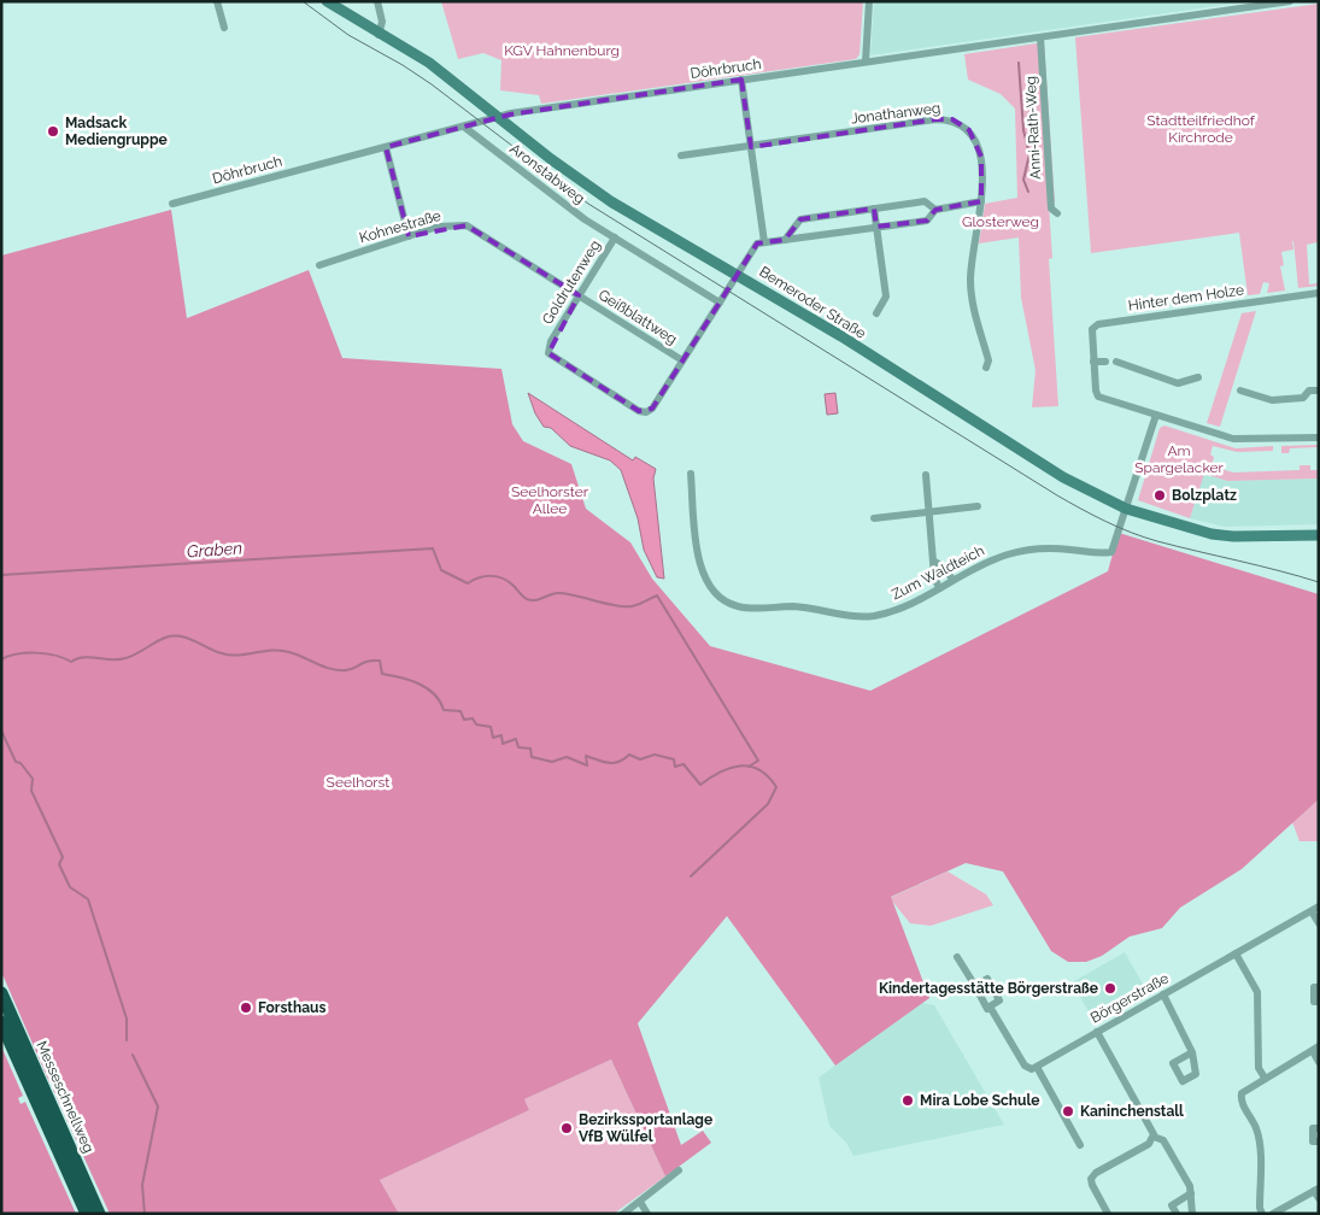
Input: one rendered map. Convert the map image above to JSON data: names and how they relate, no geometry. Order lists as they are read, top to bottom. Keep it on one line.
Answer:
{"streets":{"highway":["Messeschnellweg"],"main road":["Bemeroder Straße"],"street":["Döhrbruch","Jonathanweg","Anni-Rath-Weg","Aronstabweg","Kohnestraße","Goldrutenweg","Hinter dem Holze","Geißblattweg","Zum Waldteich","Börgerstraße"]},"crossings":[["Döhrbruch","Anni-Rath-Weg"],["Döhrbruch","Aronstabweg"],["Döhrbruch","Bemeroder Straße"],["Aronstabweg","Goldrutenweg"],["Kohnestraße","Goldrutenweg"],["Kohnestraße","Geißblattweg"],["Goldrutenweg","Geißblattweg"],["Bemeroder Straße","Zum Waldteich"]],"water":["Graben"],"parks":["KGV Hahnenburg","Stadtteilfriedhof Kirchrode","Glosterweg","Am Spargelacker","Seelhorster Allee","Seelhorst"],"places":["Madsack Mediengruppe","Bolzplatz","Kindertagesstätte Börgerstraße","Forsthaus","Mira Lobe Schule","Kaninchenstall","Bezirkssportanlage VfB Wülfel"]}
